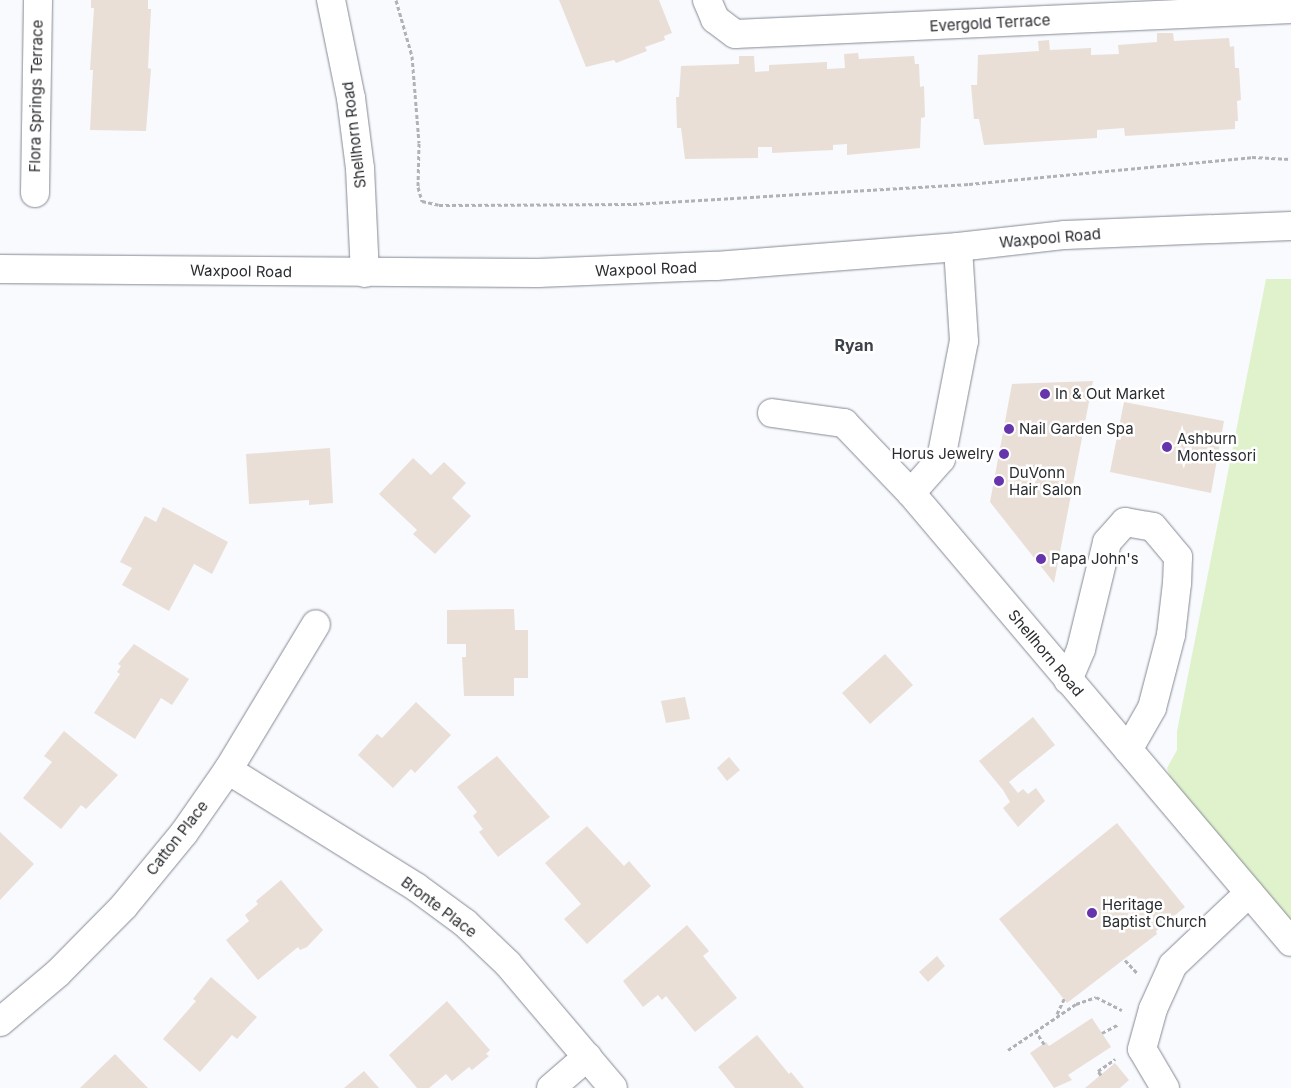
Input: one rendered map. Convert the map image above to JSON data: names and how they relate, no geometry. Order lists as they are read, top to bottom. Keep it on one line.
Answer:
{"streets":{"street":["Evergold Terrace","Flora Springs Terrace","Shellhorn Road","Waxpool Road","Catton Place","Bronte Place"]},"crossings":[["Shellhorn Road","Waxpool Road"],["Catton Place","Bronte Place"]],"districts":["Ryan"],"places":["In & Out Market","Nail Garden Spa","Ashburn Montessori","Horus Jewelry","DuVonn Hair Salon","Papa John's","Heritage Baptist Church"]}
